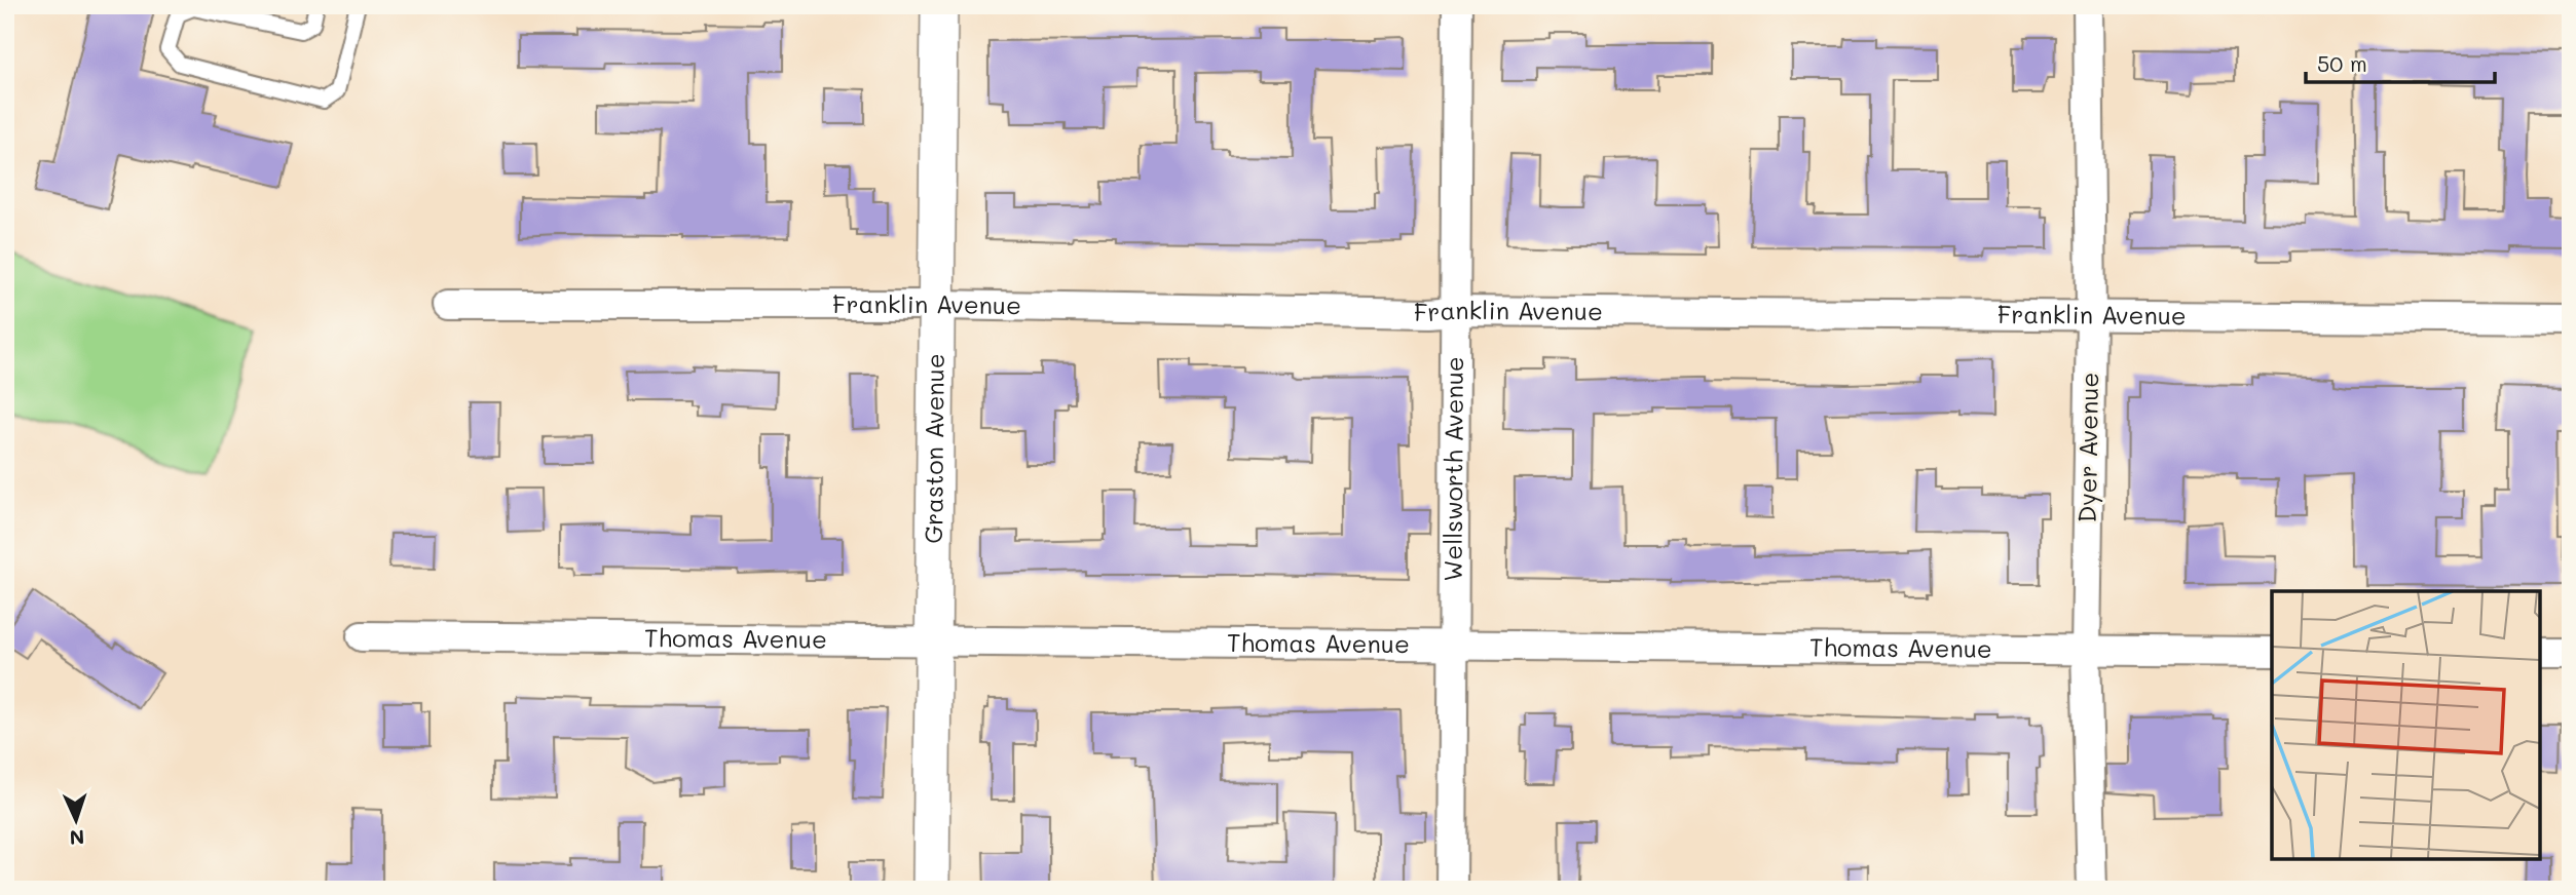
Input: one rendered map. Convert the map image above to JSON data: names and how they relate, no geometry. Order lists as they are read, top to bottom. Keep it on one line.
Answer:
{"streets":{"street":["Franklin Avenue","Graston Avenue","Dyer Avenue","Wellsworth Avenue","Thomas Avenue"]},"crossings":[["Franklin Avenue","Graston Avenue"],["Franklin Avenue","Dyer Avenue"],["Franklin Avenue","Wellsworth Avenue"],["Graston Avenue","Thomas Avenue"],["Dyer Avenue","Thomas Avenue"],["Wellsworth Avenue","Thomas Avenue"]],"scale_bar":"50 m","north":"bottom"}
